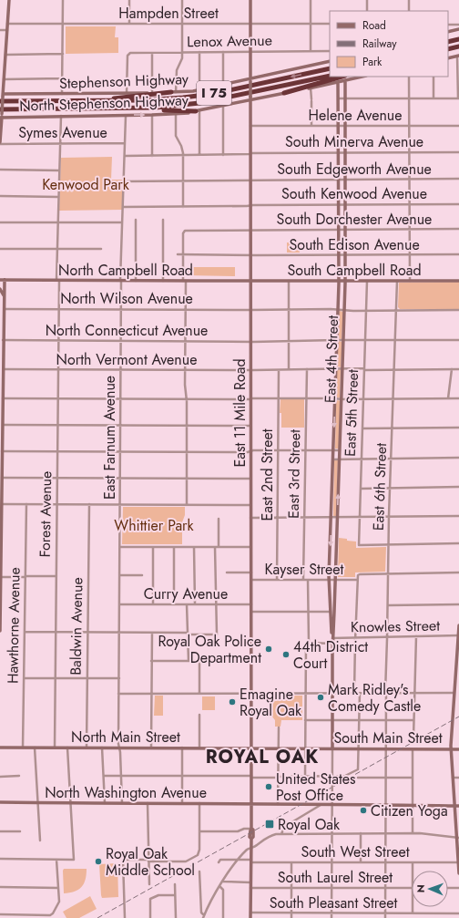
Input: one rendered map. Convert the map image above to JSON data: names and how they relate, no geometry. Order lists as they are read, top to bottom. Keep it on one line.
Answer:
{"streets":{"highway":["I 75"],"street":["Hampden Street","Lenox Avenue","Stephenson Highway","North Stephenson Highway","Helene Avenue","Symes Avenue","South Minerva Avenue","South Edgeworth Avenue","South Kenwood Avenue","South Dorchester Avenue","South Edison Avenue","North Campbell Road","South Campbell Road","North Wilson Avenue","North Connecticut Avenue","North Vermont Avenue","East 4th Street","East 11 Mile Road","East 5th Street","East Farnum Avenue","East 3rd Street","East 2nd Street","East 6th Street","Forest Avenue","Kayser Street","Curry Avenue","Hawthorne Avenue","Baldwin Avenue","Knowles Street","North Main Street","South Main Street","North Washington Avenue","South West Street","South Laurel Street","South Pleasant Street"]},"crossings":[["Hampden Street","East 11 Mile Road"],["Lenox Avenue","Stephenson Highway"],["Lenox Avenue","East 11 Mile Road"],["Stephenson Highway","East 11 Mile Road"],["North Stephenson Highway","East 4th Street"],["North Stephenson Highway","East 11 Mile Road"],["North Stephenson Highway","East Farnum Avenue"],["North Stephenson Highway","Forest Avenue"],["Helene Avenue","East 4th Street"],["Helene Avenue","East 11 Mile Road"],["Symes Avenue","East Farnum Avenue"],["Symes Avenue","Forest Avenue"],["South Minerva Avenue","East 4th Street"],["South Minerva Avenue","East 11 Mile Road"],["South Minerva Avenue","East Farnum Avenue"],["South Edgeworth Avenue","East 4th Street"],["South Edgeworth Avenue","East 11 Mile Road"],["South Edgeworth Avenue","East Farnum Avenue"],["South Kenwood Avenue","East 4th Street"],["South Kenwood Avenue","East 11 Mile Road"],["South Kenwood Avenue","East Farnum Avenue"],["South Dorchester Avenue","South Edison Avenue"],["South Dorchester Avenue","East 4th Street"],["South Dorchester Avenue","East 11 Mile Road"],["South Edison Avenue","East 4th Street"],["South Edison Avenue","East 11 Mile Road"],["North Campbell Road","South Campbell Road"],["North Campbell Road","East 11 Mile Road"],["North Campbell Road","East Farnum Avenue"],["North Campbell Road","Forest Avenue"],["South Campbell Road","East 4th Street"],["South Campbell Road","East 11 Mile Road"],["South Campbell Road","East 5th Street"],["South Campbell Road","East 6th Street"],["North Wilson Avenue","East 4th Street"],["North Wilson Avenue","East 11 Mile Road"],["North Wilson Avenue","East 5th Street"],["North Wilson Avenue","East Farnum Avenue"],["North Wilson Avenue","East 6th Street"],["North Wilson Avenue","Forest Avenue"],["North Connecticut Avenue","East 4th Street"],["North Connecticut Avenue","East 11 Mile Road"],["North Connecticut Avenue","East 5th Street"],["North Connecticut Avenue","East Farnum Avenue"],["North Connecticut Avenue","East 6th Street"],["North Connecticut Avenue","Forest Avenue"],["North Vermont Avenue","East 4th Street"],["North Vermont Avenue","East 11 Mile Road"],["North Vermont Avenue","East 5th Street"],["North Vermont Avenue","East Farnum Avenue"],["North Vermont Avenue","East 3rd Street"],["North Vermont Avenue","East 2nd Street"],["North Vermont Avenue","East 6th Street"],["North Vermont Avenue","Forest Avenue"],["East 4th Street","Kayser Street"],["East 4th Street","Knowles Street"],["East 4th Street","South Main Street"],["East 11 Mile Road","Kayser Street"],["East 11 Mile Road","Curry Avenue"],["East 11 Mile Road","North Main Street"],["East 11 Mile Road","South Main Street"],["East 11 Mile Road","North Washington Avenue"],["East 11 Mile Road","South West Street"],["East 11 Mile Road","South Laurel Street"],["East 11 Mile Road","South Pleasant Street"],["East 5th Street","East 6th Street"],["East Farnum Avenue","Curry Avenue"],["East Farnum Avenue","North Main Street"],["East Farnum Avenue","North Washington Avenue"],["East 3rd Street","Kayser Street"],["East 2nd Street","Kayser Street"],["East 6th Street","Knowles Street"],["East 6th Street","South Main Street"],["East 6th Street","North Washington Avenue"],["East 6th Street","South West Street"],["East 6th Street","South Laurel Street"],["East 6th Street","South Pleasant Street"],["Forest Avenue","North Main Street"],["Hawthorne Avenue","North Main Street"],["Baldwin Avenue","North Main Street"],["North Main Street","South Main Street"]],"districts":["ROYAL OAK"],"parks":["Kenwood Park","Whittier Park"],"places":{"other":["Royal Oak Police Department","44th District Court","Mark Ridley's Comedy Castle","Emagine Royal Oak","United States Post Office","Citizen Yoga","Royal Oak Middle School"],"transit":["Royal Oak"]},"legend":["Road","Railway","Park"],"north":"left"}
